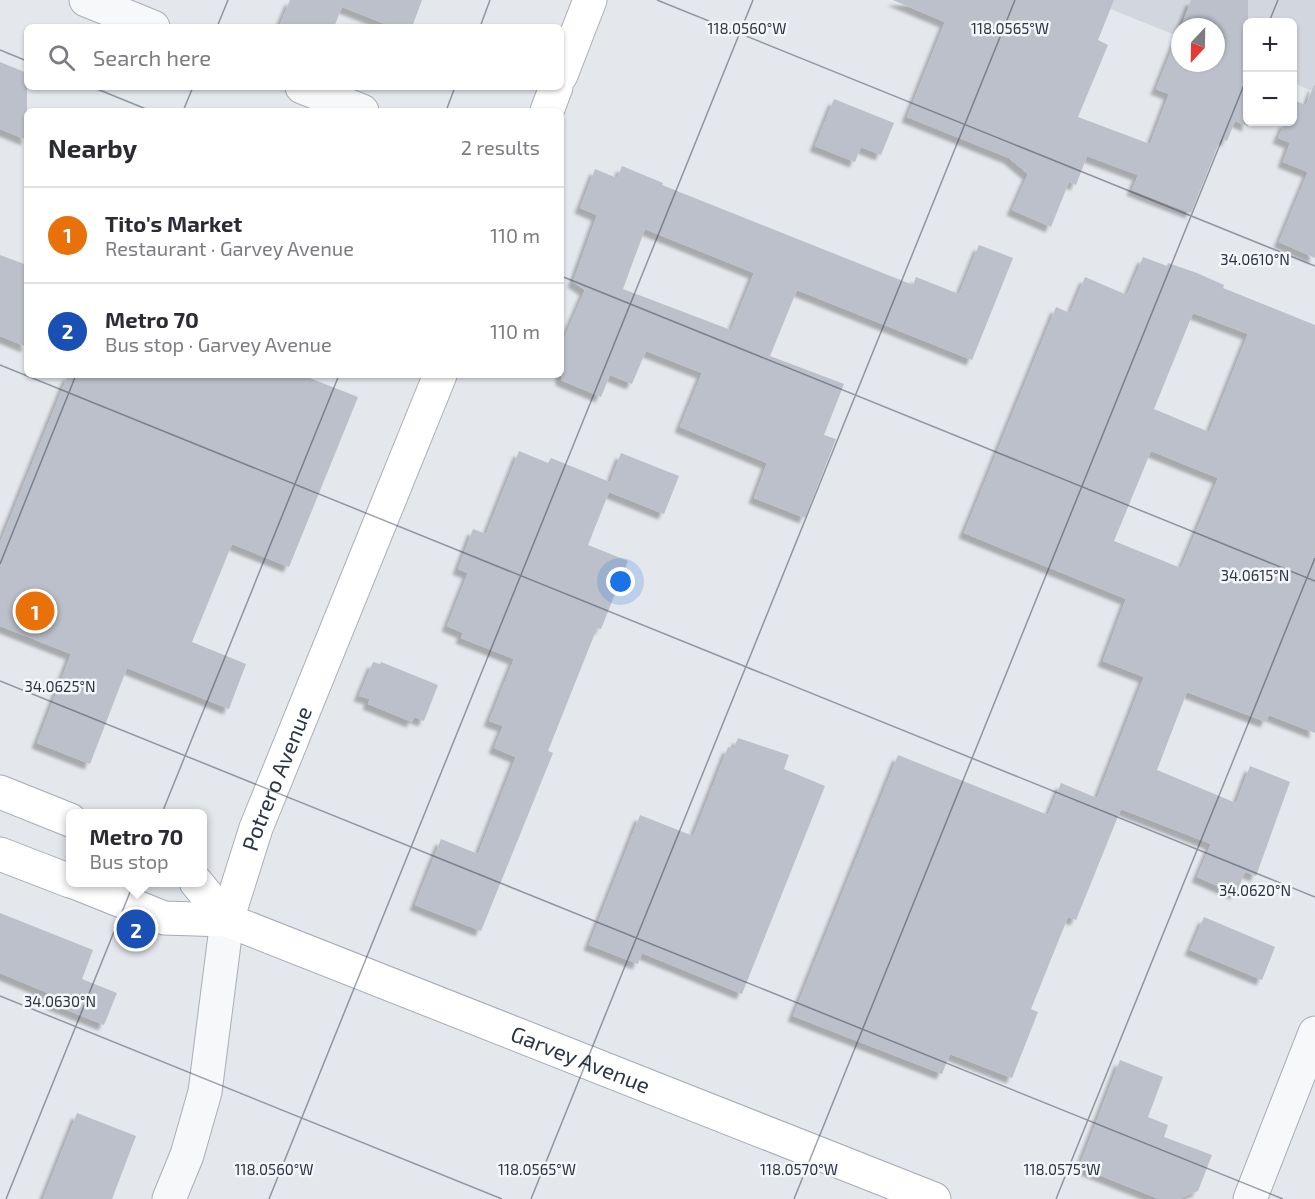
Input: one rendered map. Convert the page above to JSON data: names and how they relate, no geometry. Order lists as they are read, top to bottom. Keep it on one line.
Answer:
{"streets":{"main road":["Potrero Avenue","Garvey Avenue"]},"crossings":[["Potrero Avenue","Garvey Avenue"]],"north":"bottom","page":{"map_buttons":["+","−"],"search":"Search here","heading":["Nearby","2 results"],"list":[{"mark":"1","name":"Tito's Market","note":"Restaurant · Garvey Avenue","value":"110 m"},{"mark":"2","name":"Metro 70","note":"Bus stop · Garvey Avenue","value":"110 m"}],"pins":["1","2"],"popup":["Metro 70","Bus stop"]},"coordinates":["118.0560°W","118.0565°W","34.0610°N","34.0615°N","34.0625°N","34.0620°N","34.0630°N","118.0570°W","118.0575°W"]}
